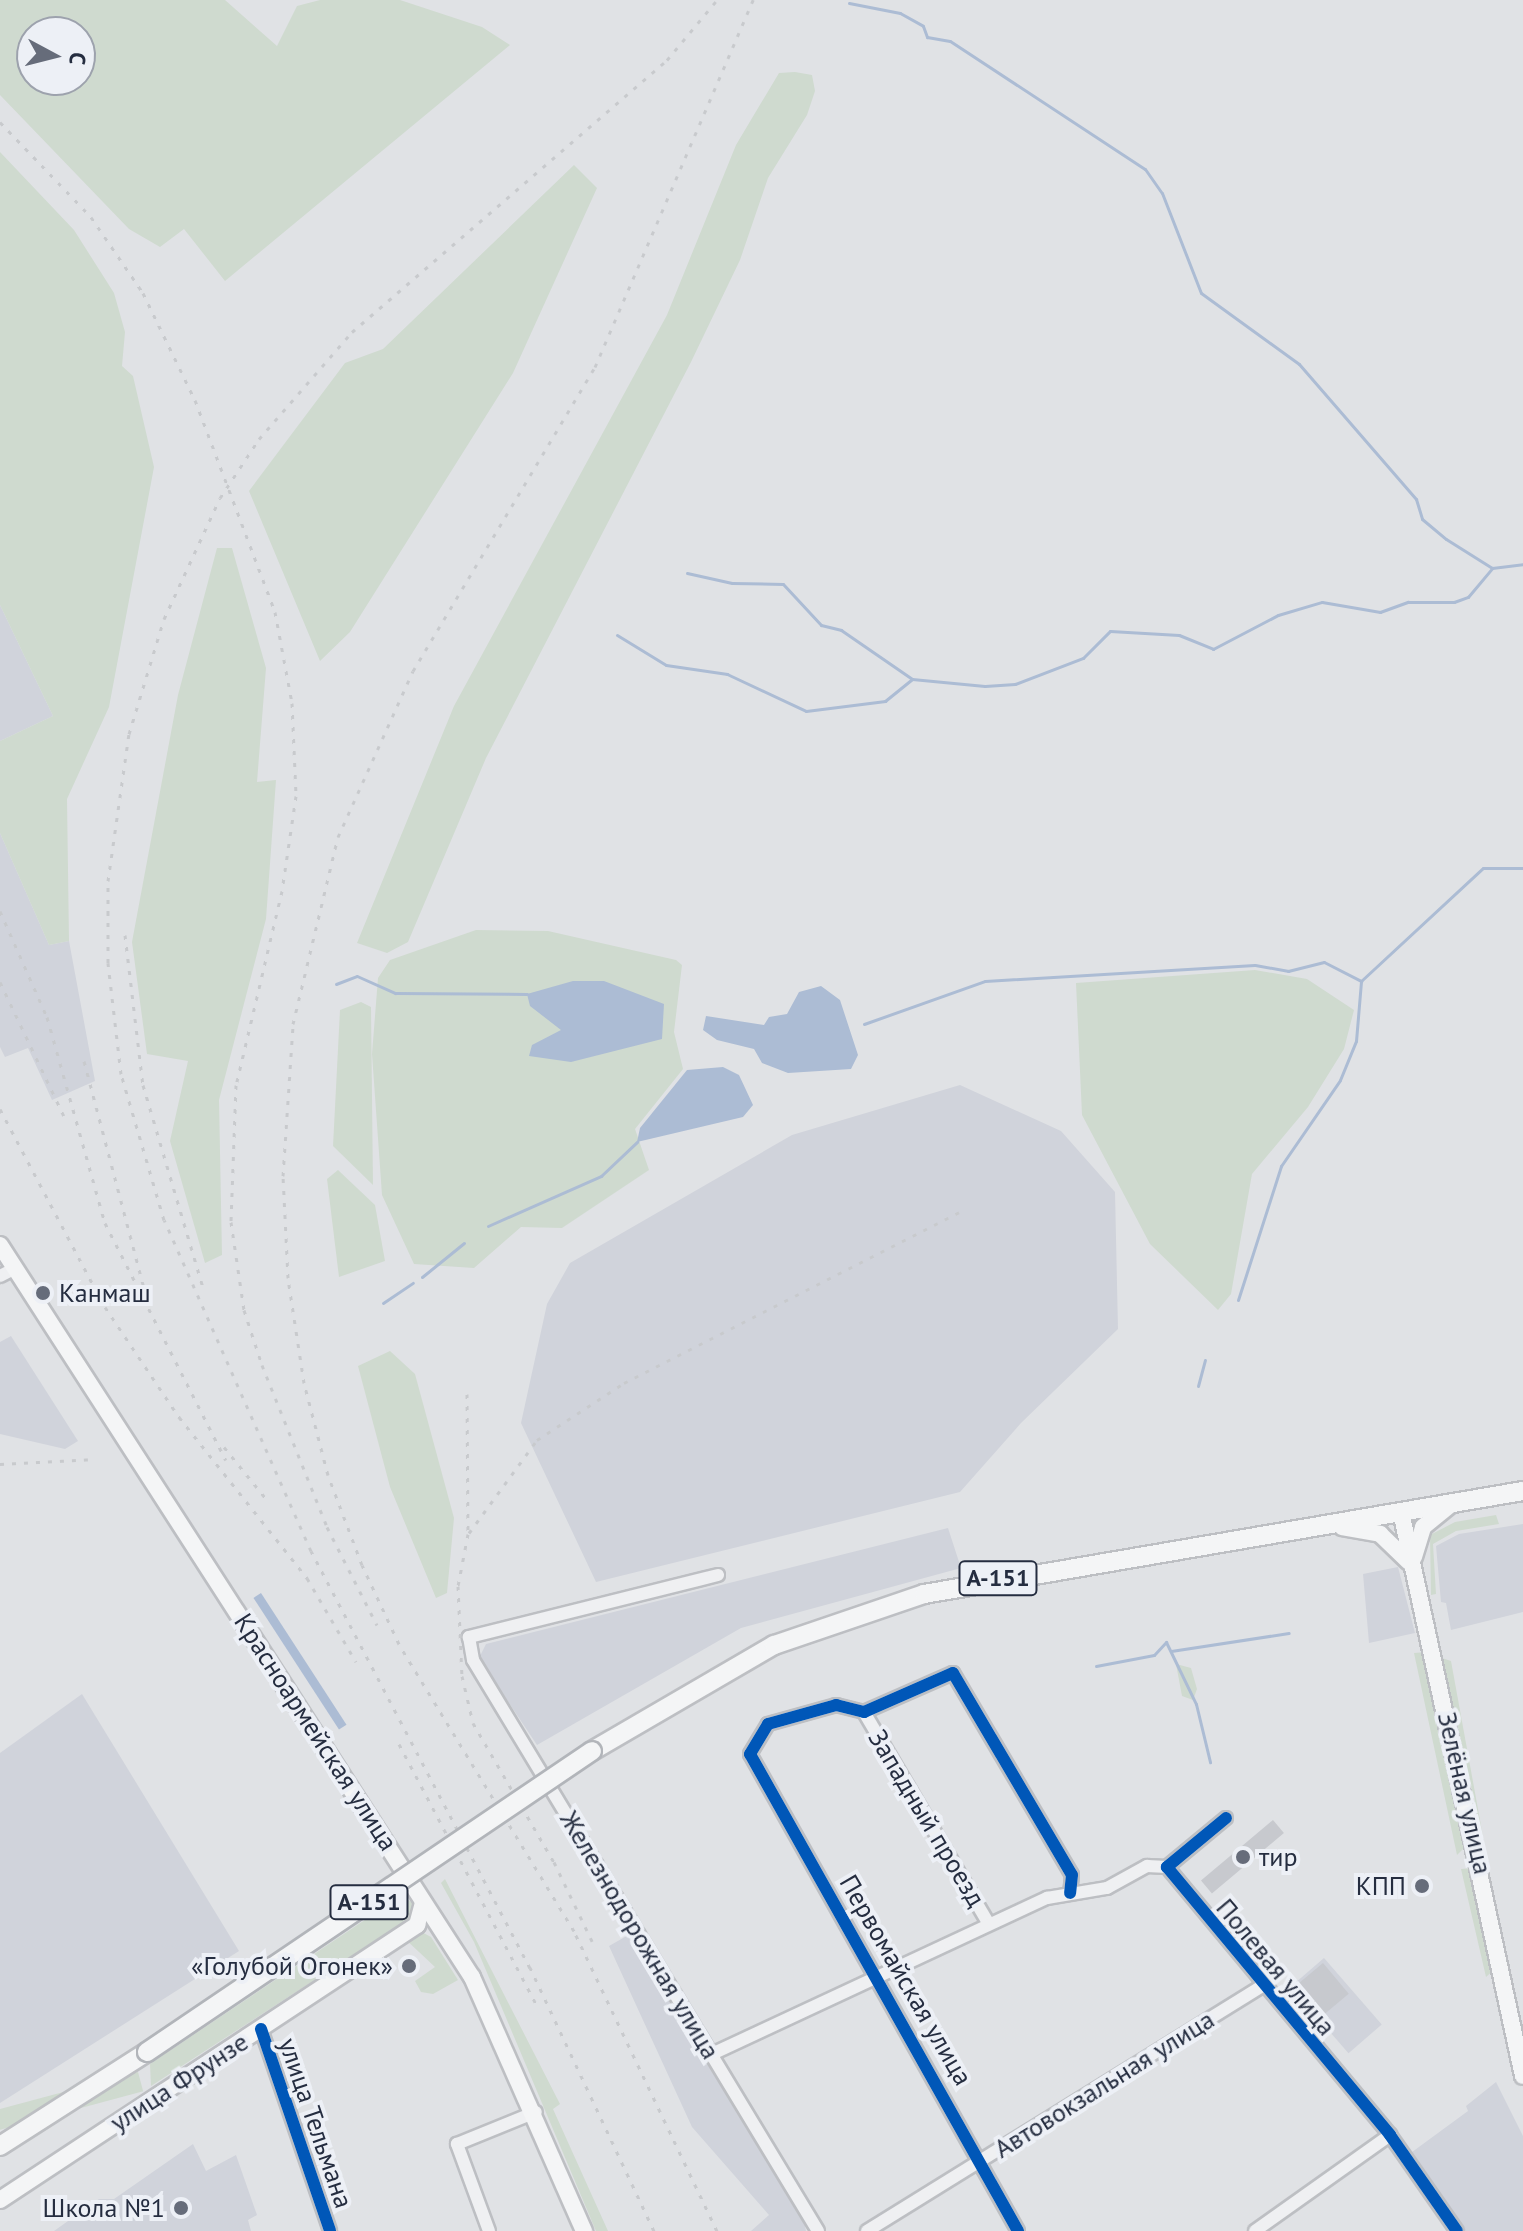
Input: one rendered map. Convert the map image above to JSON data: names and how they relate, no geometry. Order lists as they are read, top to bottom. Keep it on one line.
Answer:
{"streets":{"highway":["А-151"],"main road":["Красноармейская улица","Зелёная улица","улица Фрунзе"],"street":["Западный проезд","Железнодорожная улица","Полевая улица","Первомайская улица","Автовокзальная улица","улица Тельмана"]},"crossings":[["А-151","Зелёная улица"],["Западный проезд","Первомайская улица"],["Полевая улица","Автовокзальная улица"],["Первомайская улица","Автовокзальная улица"],["улица Фрунзе","улица Тельмана"]],"places":["Канмаш","тир","КПП","«Голубой Огонек»","Школа №1"],"north":"right"}
